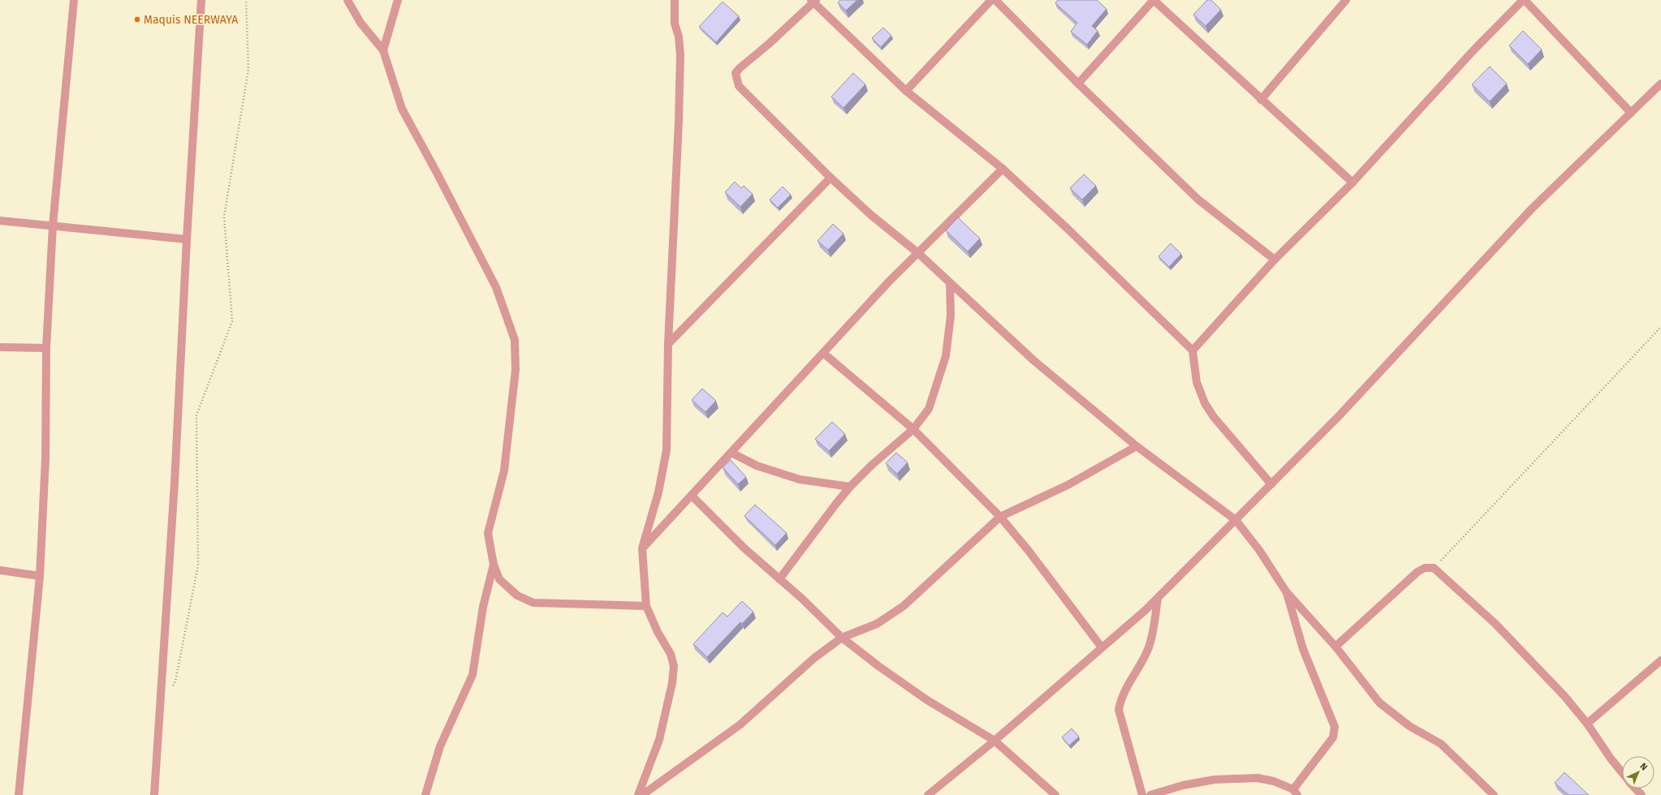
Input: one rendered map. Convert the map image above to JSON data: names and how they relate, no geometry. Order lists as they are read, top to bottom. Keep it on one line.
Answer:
{"places":["Maquis NEERWAYA"],"north":"top right"}
